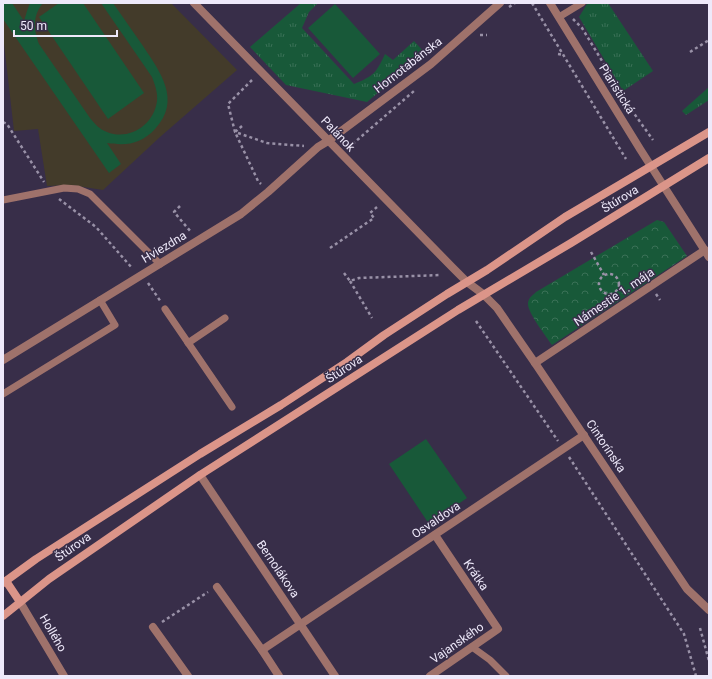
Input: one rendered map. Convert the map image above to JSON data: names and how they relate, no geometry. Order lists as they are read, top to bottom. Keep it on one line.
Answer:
{"streets":{"main road":["Štúrova"],"street":["Hornotabánska","Piaristická","Palánok","Hviezdna","Námestie 1. mája","Cintorínska","Osvaldova","Bernolákova","Krátka","Hollého","Vajanského"]},"crossings":[["Hornotabánska","Palánok"],["Hornotabánska","Hviezdna"],["Piaristická","Štúrova"],["Piaristická","Námestie 1. mája"],["Palánok","Štúrova"],["Palánok","Hviezdna"],["Palánok","Cintorínska"],["Štúrova","Cintorínska"],["Štúrova","Bernolákova"],["Štúrova","Hollého"],["Námestie 1. mája","Cintorínska"],["Cintorínska","Osvaldova"],["Osvaldova","Bernolákova"],["Osvaldova","Krátka"],["Krátka","Vajanského"]],"scale_bar":"50 m"}
